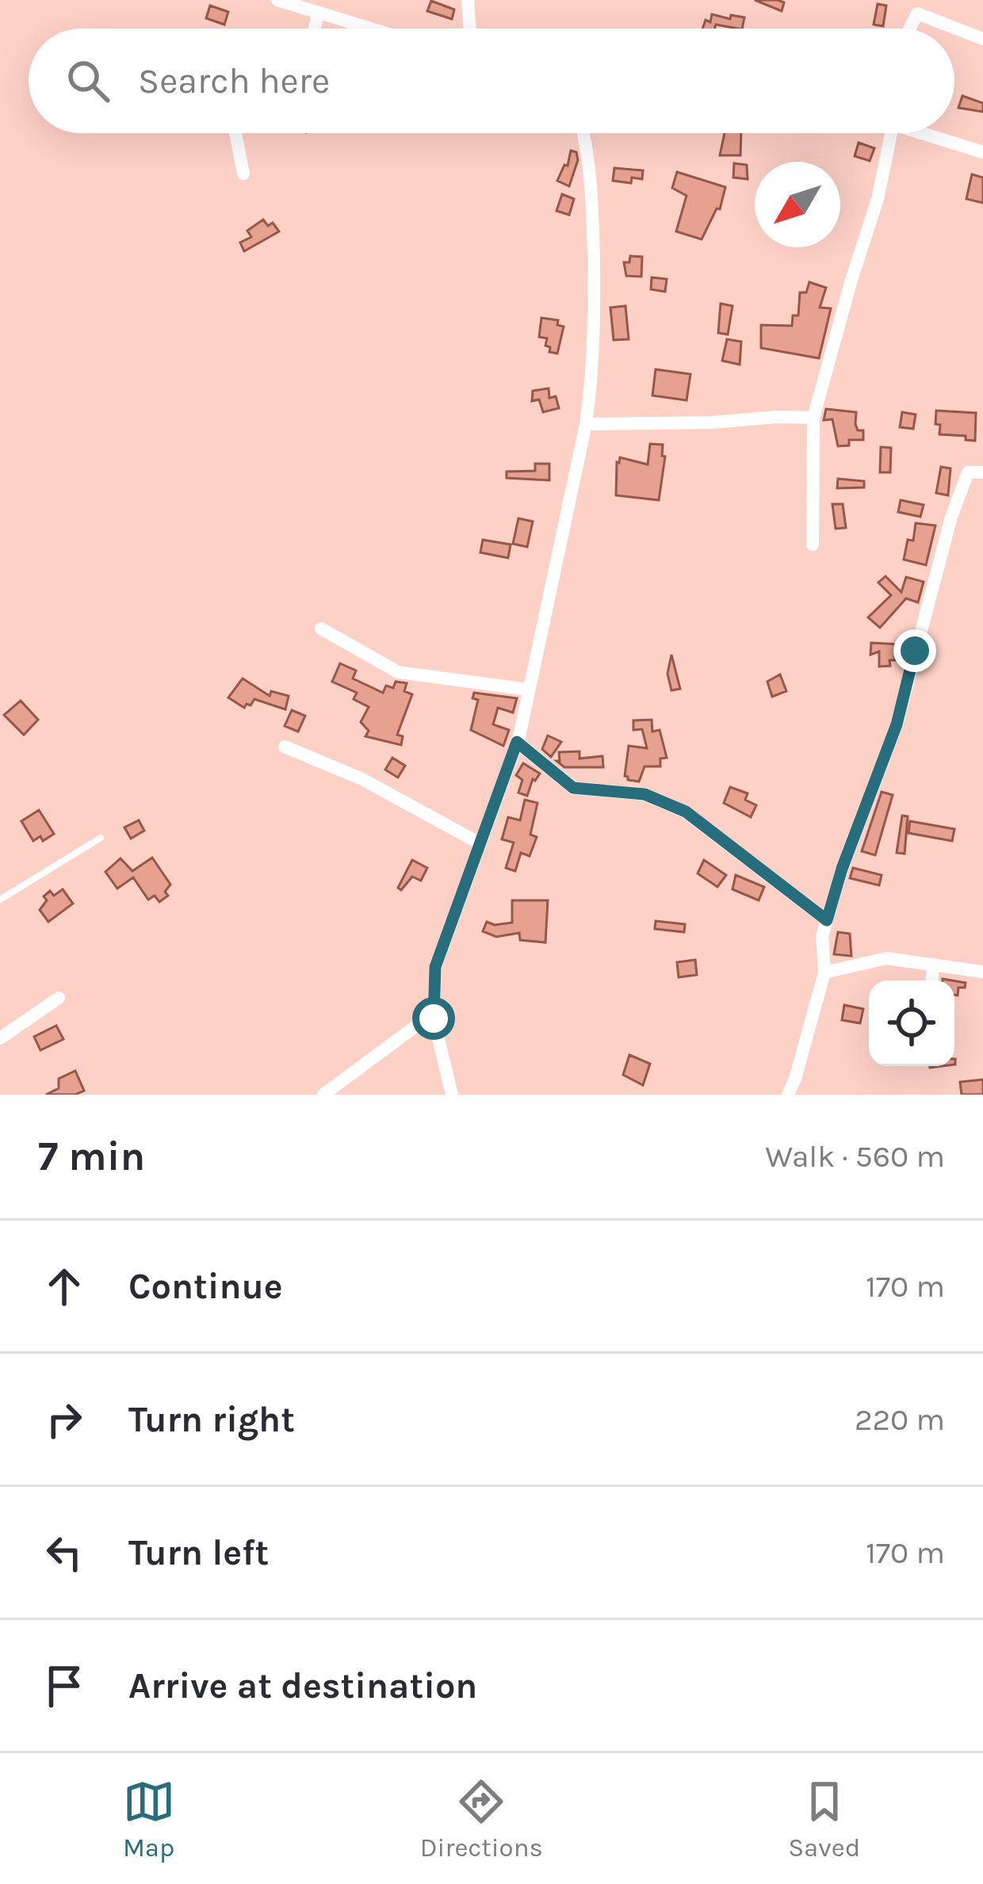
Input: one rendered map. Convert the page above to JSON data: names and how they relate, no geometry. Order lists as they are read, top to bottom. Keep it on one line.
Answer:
{"north":"bottom left","page":{"search":"Search here","heading":["7 min","Walk · 560 m"],"list":[["Continue","170 m"],["Turn right","220 m"],["Turn left","170 m"],"Arrive at destination"],"nav":["Map","Directions","Saved"]}}
